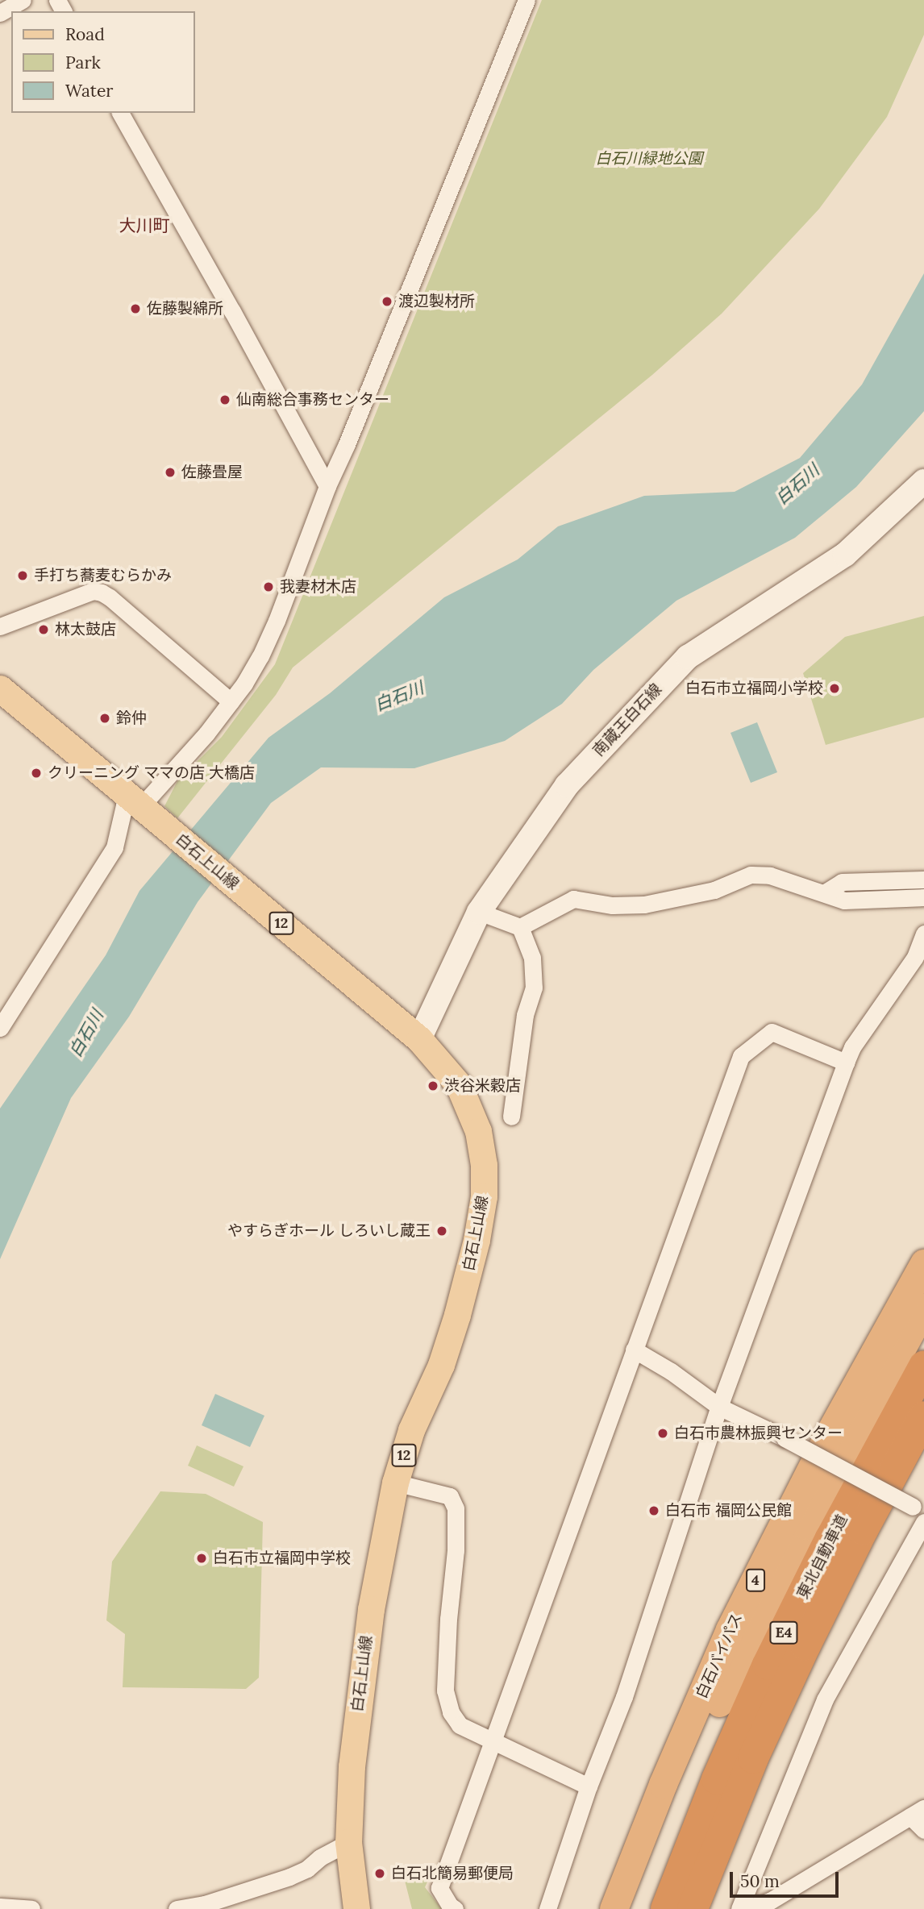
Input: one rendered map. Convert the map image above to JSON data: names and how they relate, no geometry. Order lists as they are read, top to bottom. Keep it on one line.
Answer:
{"streets":{"highway":["東北自動車道","4","E4","白石バイパス"],"main road":["南蔵王白石線","白石上山線","12"]},"crossings":[["南蔵王白石線","白石上山線"]],"districts":["大川町"],"water":["白石川"],"parks":["白石川緑地公園"],"places":["渡辺製材所","佐藤製綿所","仙南総合事務センター","佐藤畳屋","手打ち蕎麦むらかみ","我妻材木店","林太鼓店","白石市立福岡小学校","鈴仲","クリーニング ママの店 大橋店","渋谷米穀店","やすらぎホール しろいし蔵王","白石市農林振興センター","白石市 福岡公民館","白石市立福岡中学校","白石北簡易郵便局"],"legend":["Road","Park","Water"],"scale_bar":"50 m"}
